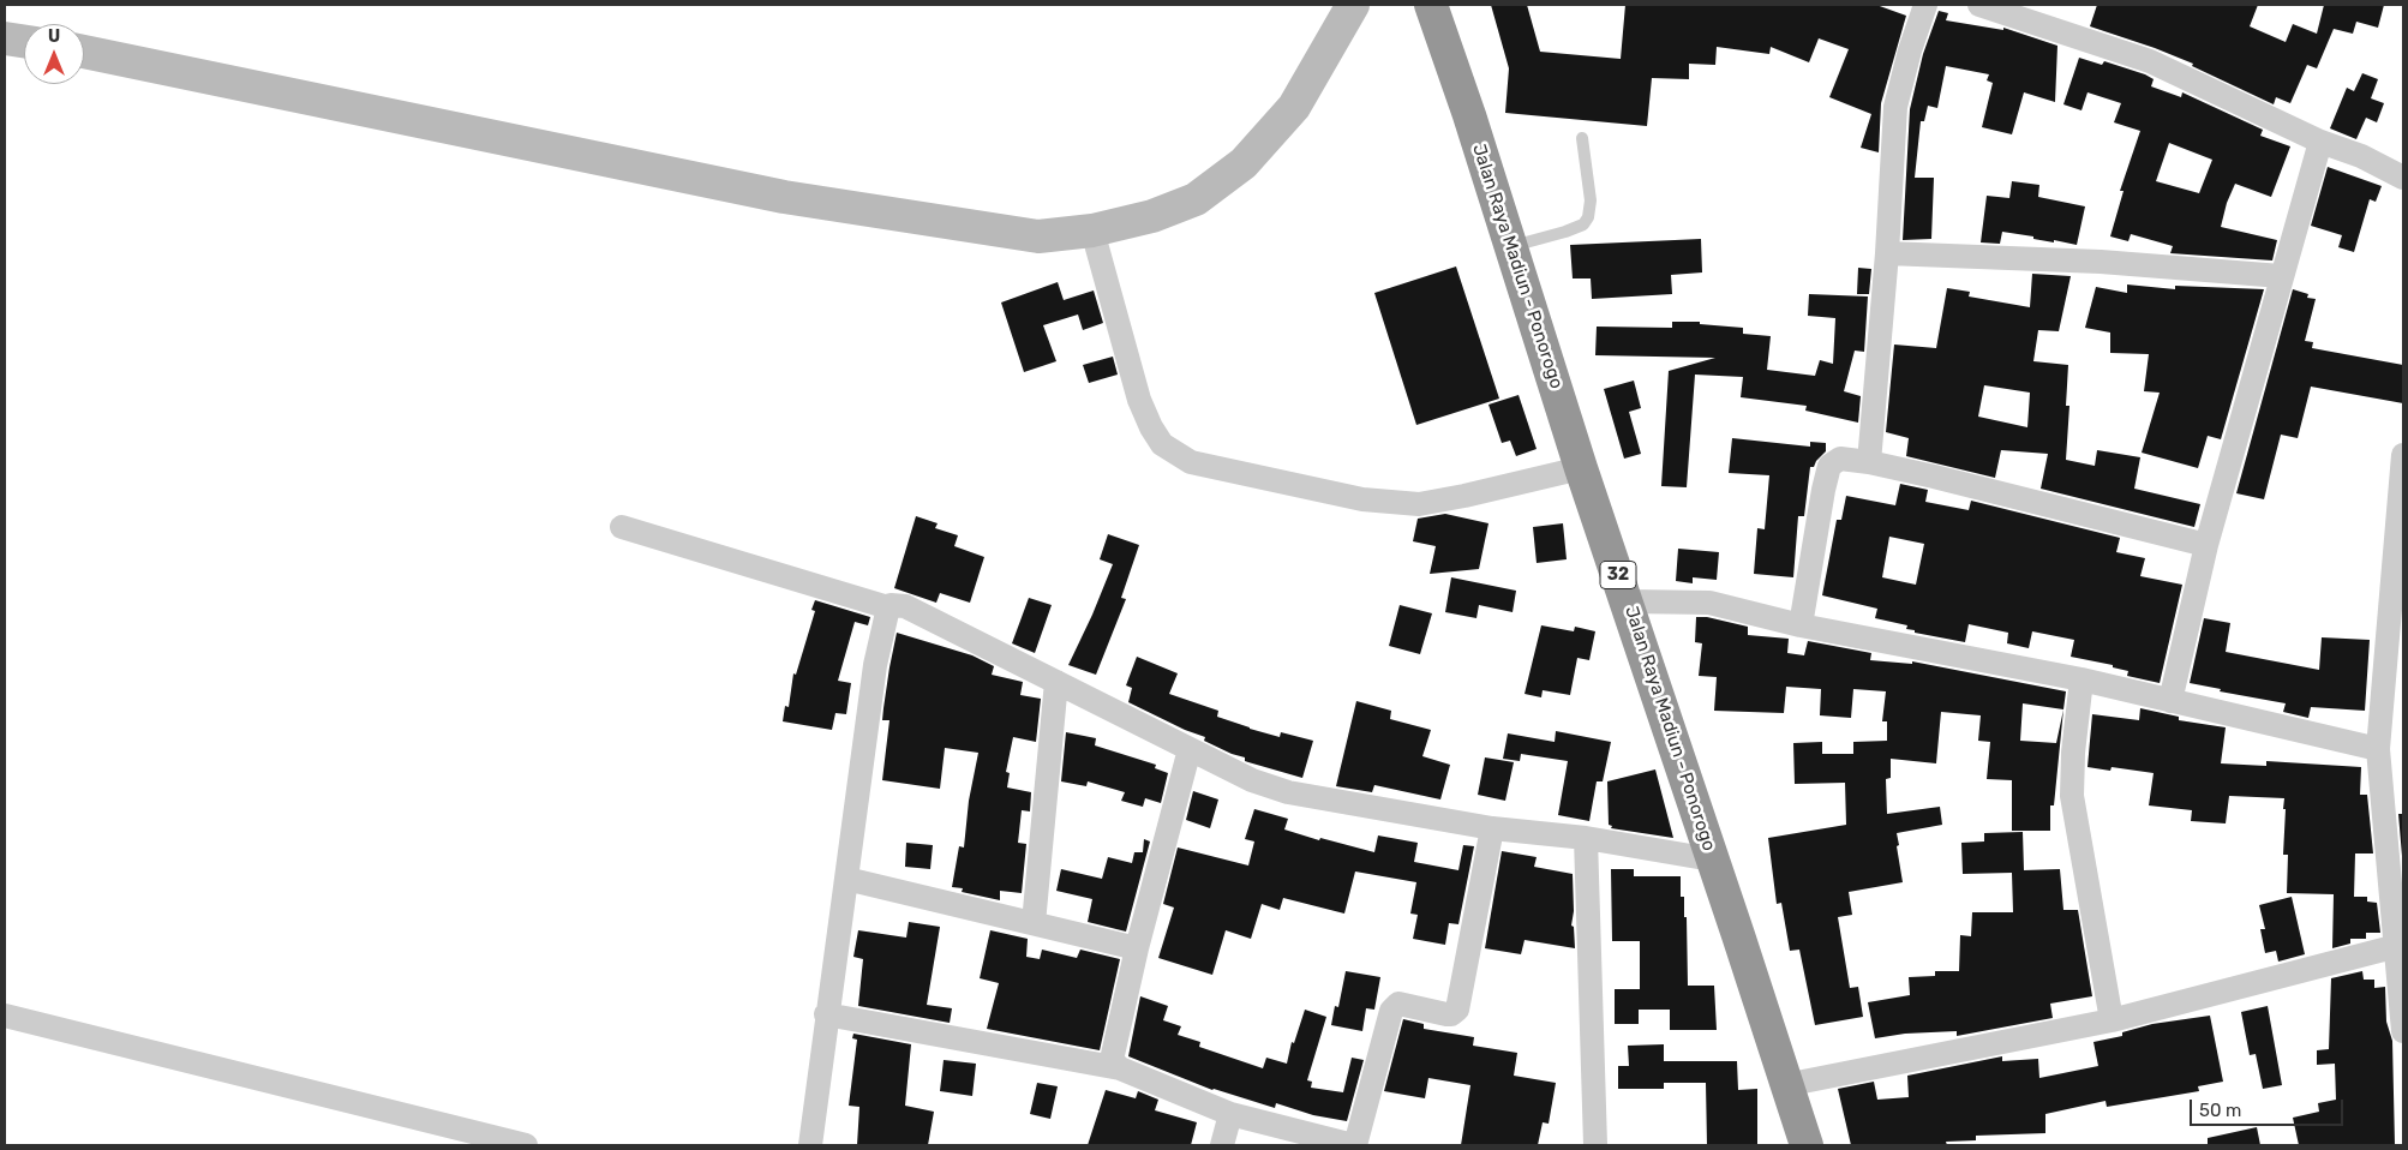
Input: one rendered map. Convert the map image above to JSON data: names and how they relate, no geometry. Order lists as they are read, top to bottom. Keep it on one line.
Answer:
{"streets":{"highway":["Jalan Raya Madiun - Ponorogo","32"]},"scale_bar":"50 m","north":"top"}
